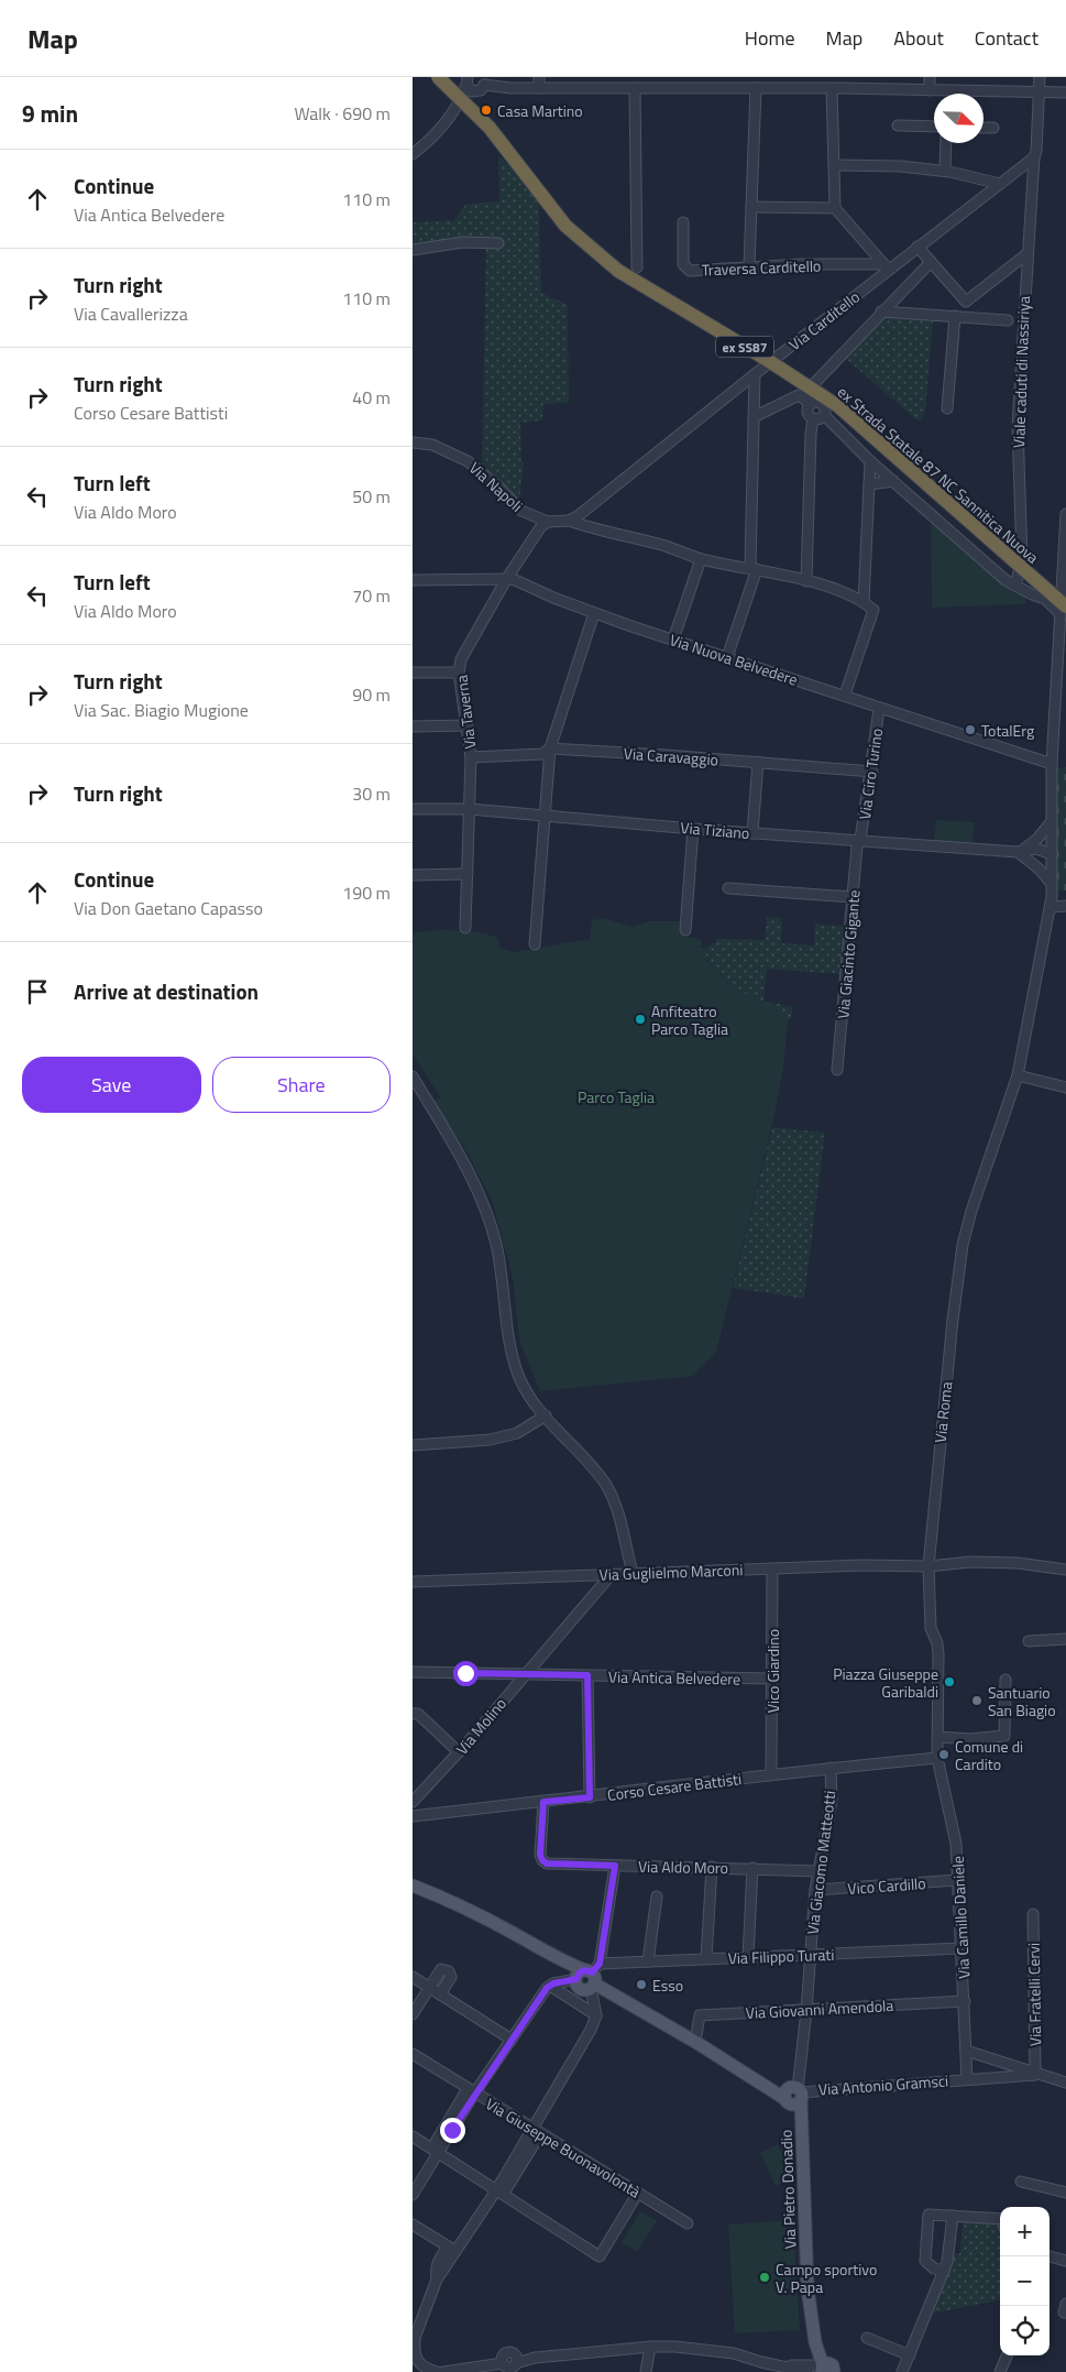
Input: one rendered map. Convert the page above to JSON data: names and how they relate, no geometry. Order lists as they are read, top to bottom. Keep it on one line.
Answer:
{"streets":{"highway":["ex SS87","ex Strada Statale 87 NC Sannitica Nuova"],"main road":["Via Pietro Donadio"],"street":["Traversa Carditello","Via Carditello","Viale caduti di Nassiriya","Via Napoli","Via Nuova Belvedere","Via Taverna","Via Caravaggio","Via Ciro Turino","Via Tiziano","Via Giacinto Gigante","Via Roma","Via Guglielmo Marconi","Vico Giardino","Via Antica Belvedere","Via Molino","Corso Cesare Battisti","Via Giacomo Matteotti","Via Aldo Moro","Vico Cardillo","Via Camillo Daniele","Via Filippo Turati","Via Fratelli Cervi","Via Giovanni Amendola","Via Antonio Gramsci","Via Giuseppe Buonavolontà"]},"crossings":[["Traversa Carditello","Via Carditello"],["Via Carditello","Viale caduti di Nassiriya"],["ex Strada Statale 87 NC Sannitica Nuova","Via Roma"],["Via Napoli","Via Taverna"],["Via Nuova Belvedere","Via Taverna"],["Via Nuova Belvedere","Via Ciro Turino"],["Via Nuova Belvedere","Via Roma"],["Via Taverna","Via Caravaggio"],["Via Taverna","Via Tiziano"],["Via Caravaggio","Via Ciro Turino"],["Via Ciro Turino","Via Tiziano"],["Via Ciro Turino","Via Giacinto Gigante"],["Via Tiziano","Via Giacinto Gigante"],["Via Tiziano","Via Roma"],["Via Roma","Via Guglielmo Marconi"],["Via Roma","Corso Cesare Battisti"],["Via Roma","Via Camillo Daniele"],["Via Guglielmo Marconi","Vico Giardino"],["Via Guglielmo Marconi","Via Molino"],["Vico Giardino","Via Antica Belvedere"],["Vico Giardino","Corso Cesare Battisti"],["Via Antica Belvedere","Via Molino"],["Corso Cesare Battisti","Via Giacomo Matteotti"],["Corso Cesare Battisti","Via Aldo Moro"],["Corso Cesare Battisti","Via Camillo Daniele"],["Via Giacomo Matteotti","Via Aldo Moro"],["Via Giacomo Matteotti","Vico Cardillo"],["Via Giacomo Matteotti","Via Filippo Turati"],["Via Giacomo Matteotti","Via Giovanni Amendola"],["Via Giacomo Matteotti","Via Antonio Gramsci"],["Via Giacomo Matteotti","Via Pietro Donadio"],["Vico Cardillo","Via Camillo Daniele"],["Via Camillo Daniele","Via Filippo Turati"],["Via Camillo Daniele","Via Giovanni Amendola"],["Via Camillo Daniele","Via Antonio Gramsci"],["Via Fratelli Cervi","Via Antonio Gramsci"],["Via Antonio Gramsci","Via Pietro Donadio"]],"parks":["Parco Taglia"],"places":["Casa Martino","TotalErg","Anfiteatro Parco Taglia","Piazza Giuseppe Garibaldi","Santuario San Biagio","Comune di Cardito","Esso","Campo sportivo V. Papa"],"north":"bottom right","page":{"header":"Map","nav":["Home","Map","About","Contact"],"heading":["9 min","Walk · 690 m"],"list":[["Continue","Via Antica Belvedere","110 m"],["Turn right","Via Cavallerizza","110 m"],["Turn right","Corso Cesare Battisti","40 m"],["Turn left","Via Aldo Moro","50 m"],["Turn left","Via Aldo Moro","70 m"],["Turn right","Via Sac. Biagio Mugione","90 m"],["Turn right","30 m"],["Continue","Via Don Gaetano Capasso","190 m"],"Arrive at destination"],"buttons":["Save","Share"],"map_buttons":["+","−"]}}
